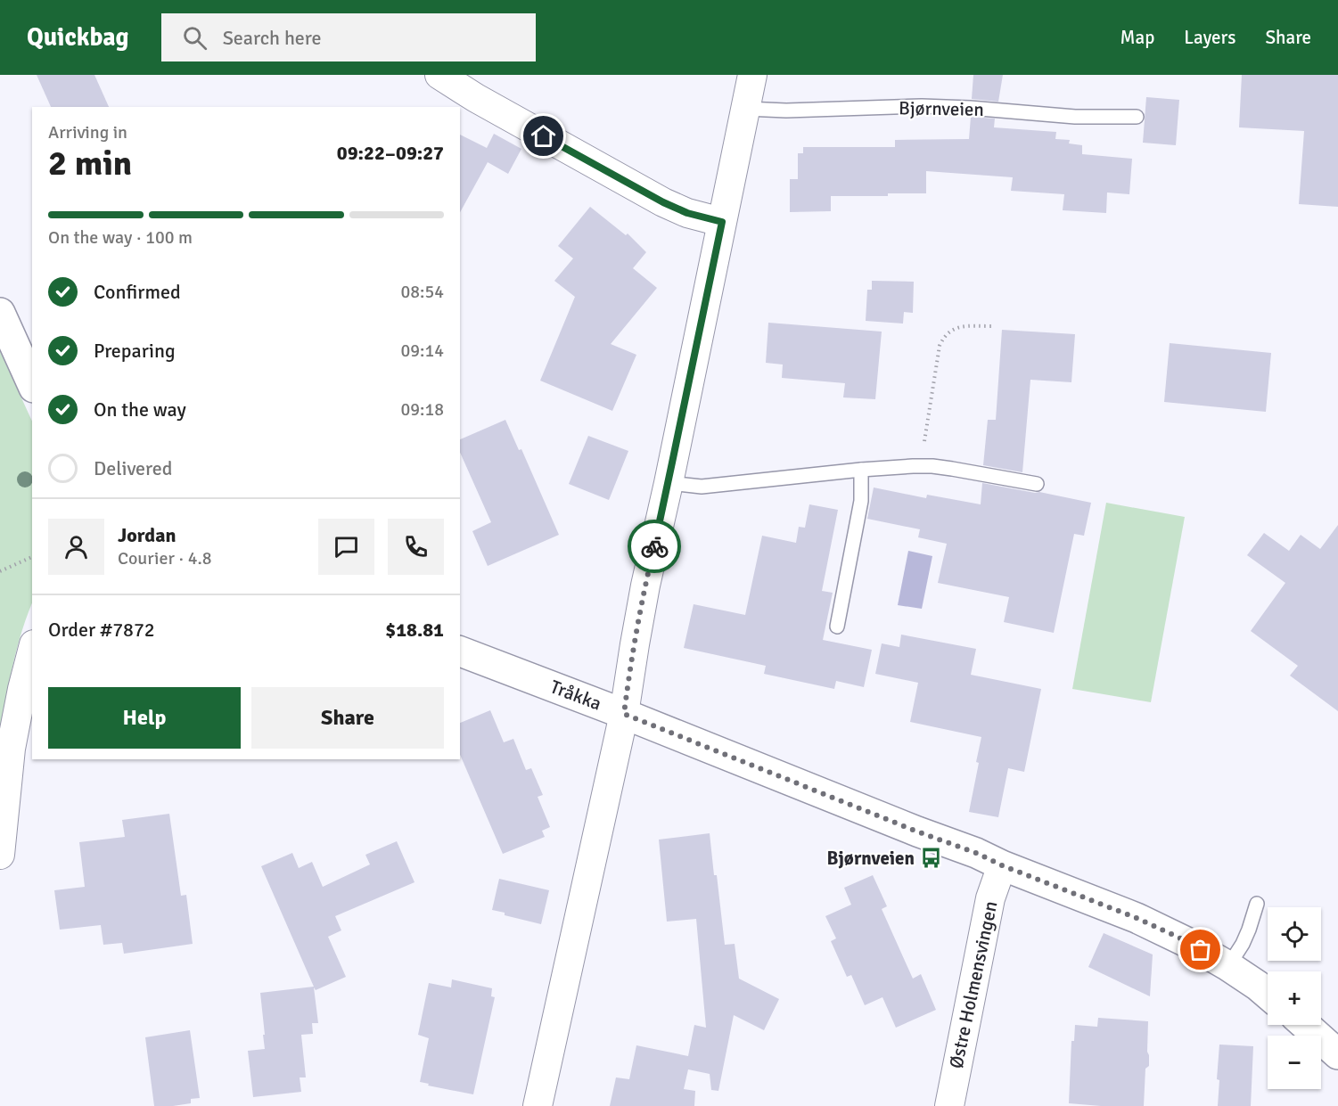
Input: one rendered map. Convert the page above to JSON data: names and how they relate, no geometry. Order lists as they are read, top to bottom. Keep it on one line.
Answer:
{"streets":{"street":["Tråkka","Østre Holmensvingen"],"lane":["Bjørnveien"]},"crossings":[["Tråkka","Østre Holmensvingen"]],"places":{"bus stop":["Bjørnveien"]},"page":{"header":"Quickbag","search":"Search here","nav":["Map","Layers","Share"],"heading":["2 min","Arriving in","09:22–09:27"],"panel":["Jordan","Courier · 4.8","Order #7872","$18.81"],"bar":"On the way · 100 m","list":[["Confirmed","08:54"],["Preparing","09:14"],["On the way","09:18"],"Delivered"],"buttons":["Help","Share"],"map_buttons":["+","−"]}}
